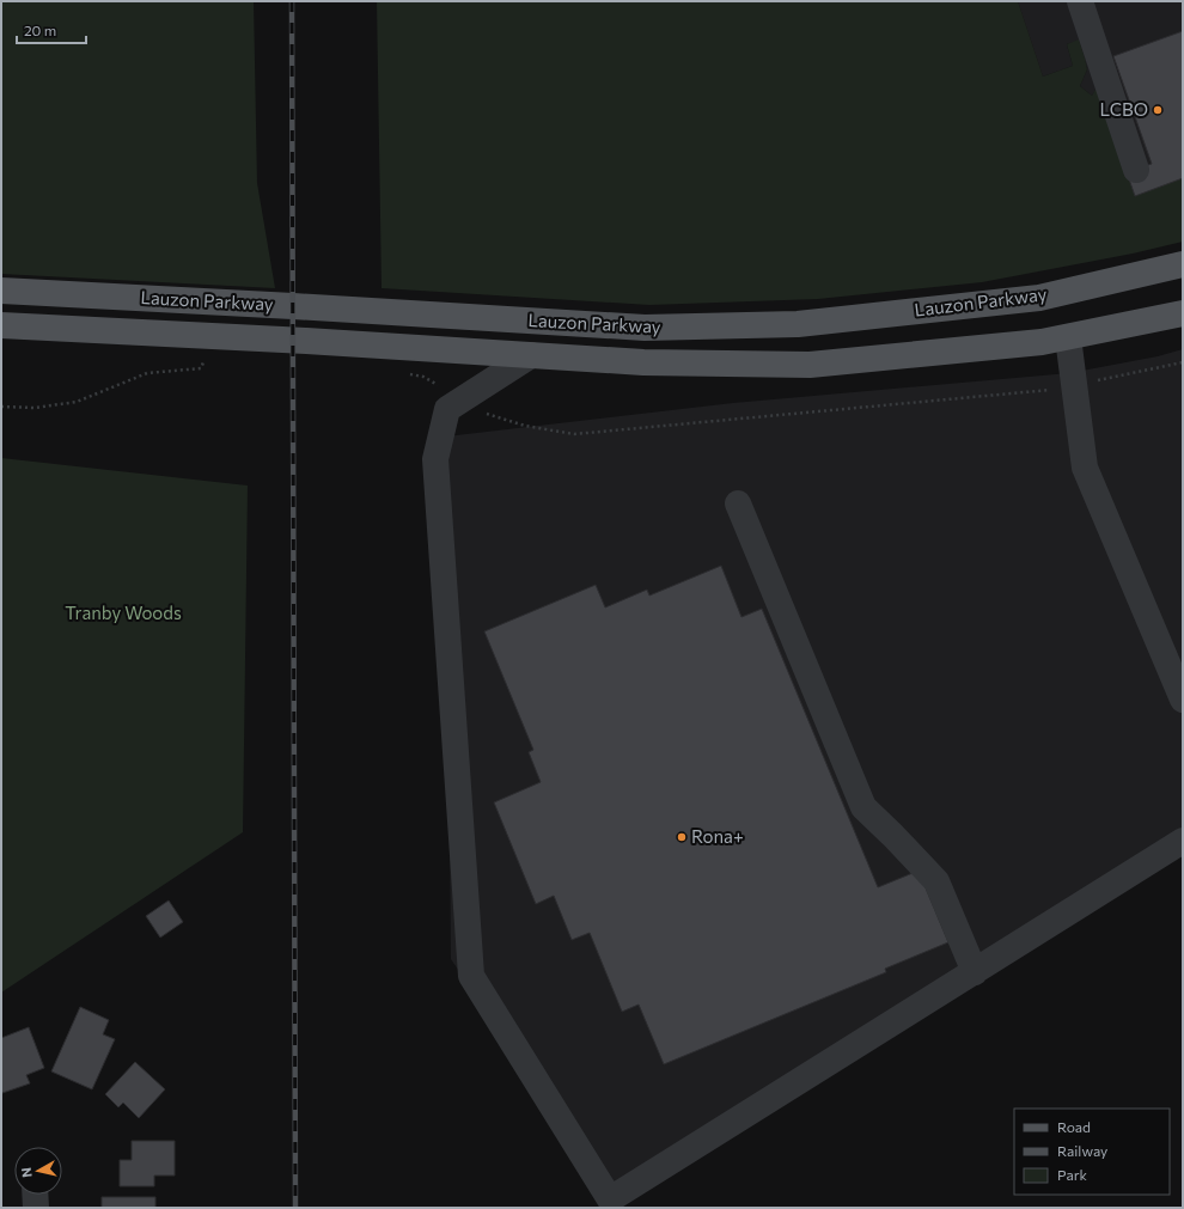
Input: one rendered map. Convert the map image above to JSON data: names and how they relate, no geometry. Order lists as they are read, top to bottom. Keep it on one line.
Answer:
{"streets":{"main road":["Lauzon Parkway"]},"parks":["Tranby Woods"],"places":["LCBO","Rona+"],"legend":["Road","Railway","Park"],"scale_bar":"20 m","north":"left"}
